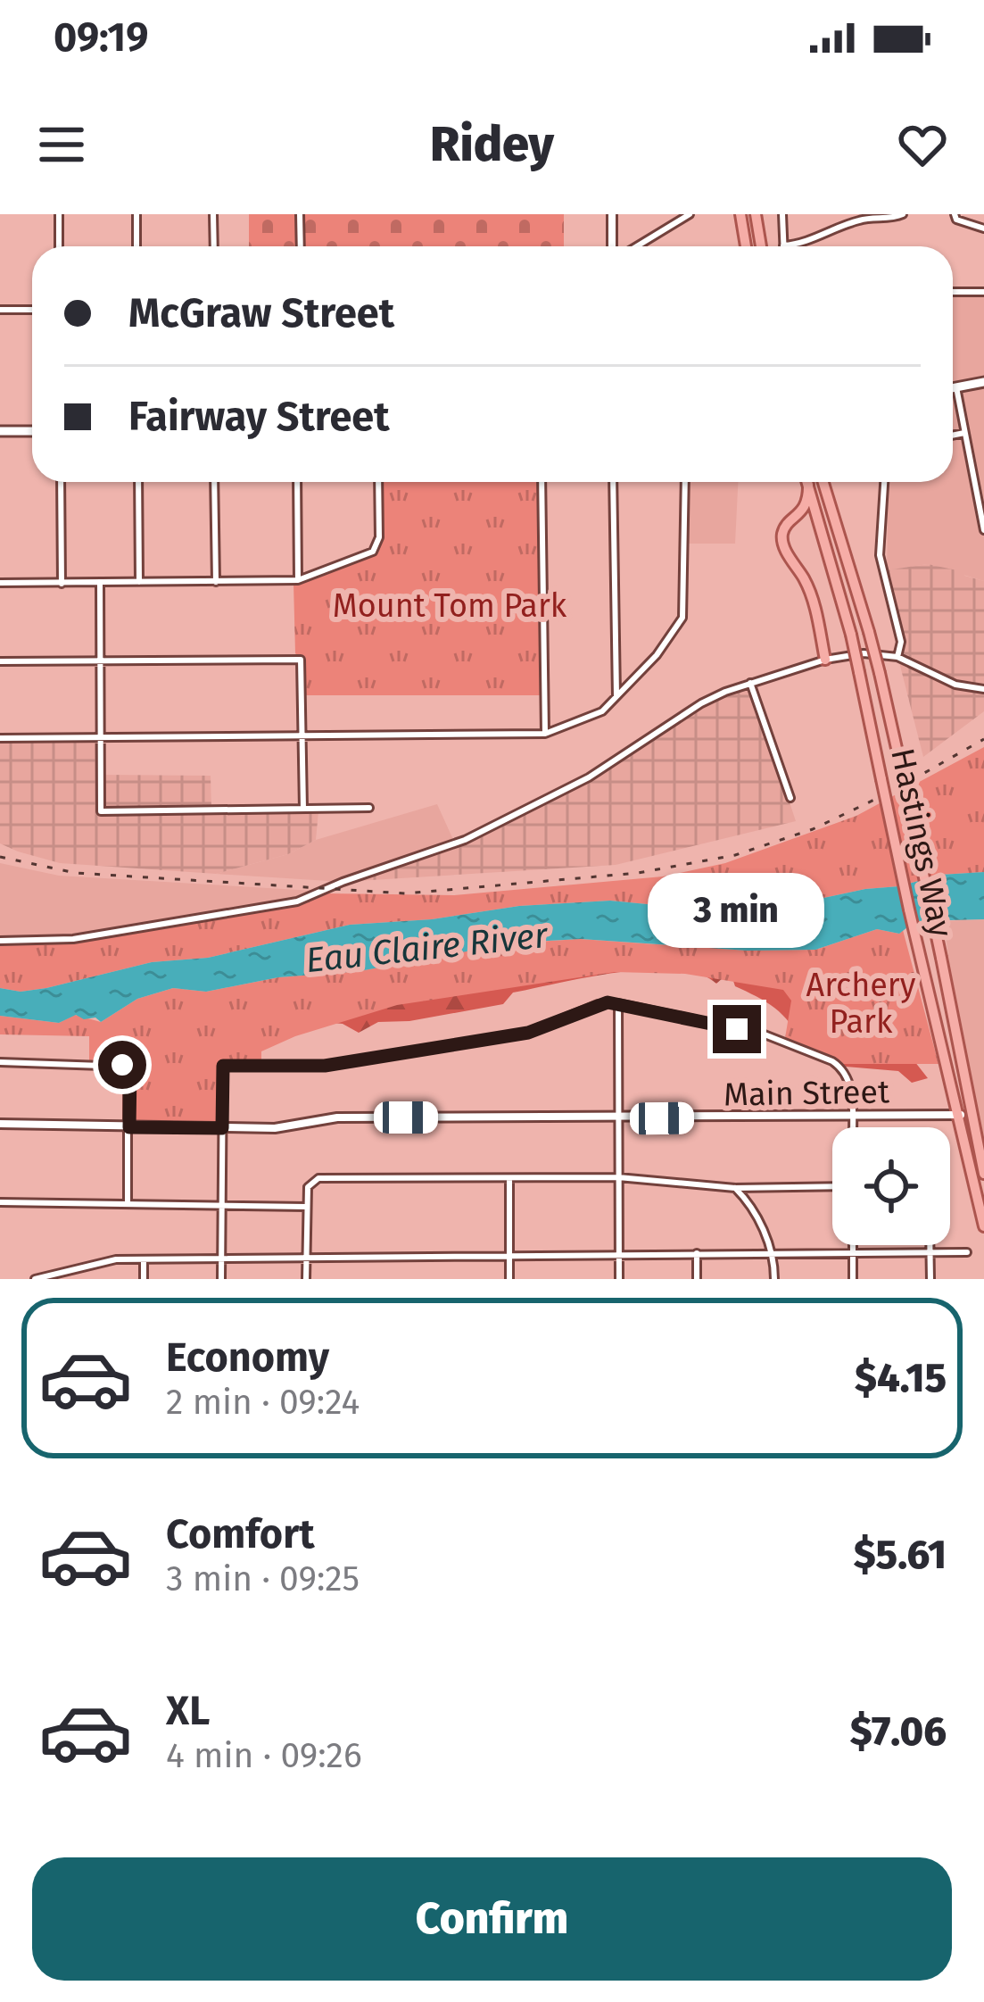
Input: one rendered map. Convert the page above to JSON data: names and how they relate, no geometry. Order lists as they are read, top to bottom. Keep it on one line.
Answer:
{"streets":{"main road":["Hastings Way"],"street":["Main Street"]},"crossings":[["Hastings Way","Main Street"]],"water":["Eau Claire River"],"parks":["Mount Tom Park","Archery Park"],"page":{"status":"09:19","header":"Ridey","banner":["McGraw Street","Fairway Street"],"bubble":"3 min","list":[{"name":"Economy","note":"2 min · 09:24","value":"$4.15"},{"name":"Comfort","note":"3 min · 09:25","value":"$5.61"},{"name":"XL","note":"4 min · 09:26","value":"$7.06"}],"buttons":"Confirm"}}
